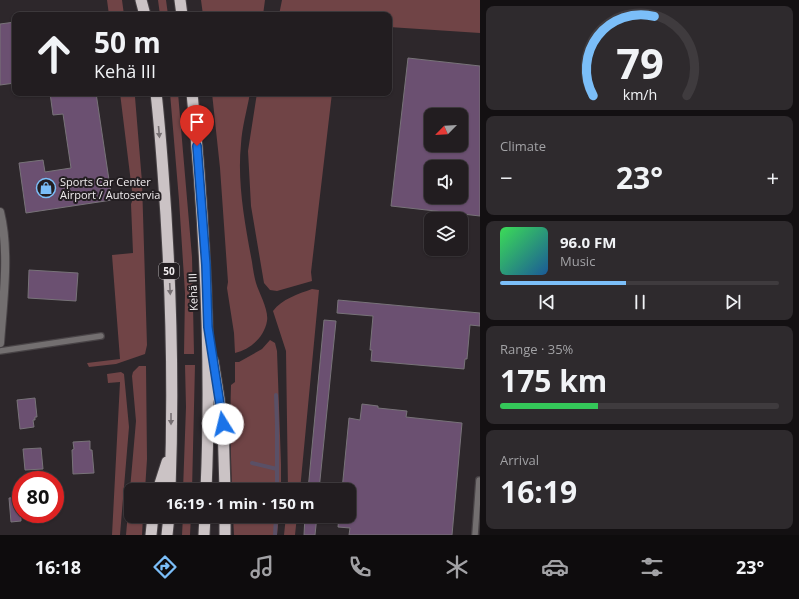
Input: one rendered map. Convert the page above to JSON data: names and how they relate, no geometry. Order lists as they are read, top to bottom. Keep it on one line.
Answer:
{"streets":{"highway":["50","Kehä III"]},"places":{"shop":["Sports Car Center Airport / Autoservia"]},"north":"bottom left","page":{"turn":["50 m","Kehä III"],"tile":["Climate",["Range · 35%","175 km"],["Arrival","16:19"]],"heat":["−","23°","+"],"song":["96.0 FM","Music"],"limit":"80","trip":"16:19 · 1 min · 150 m","tabs":["16:18","23°"],"gauge":["79","km/h"]}}
